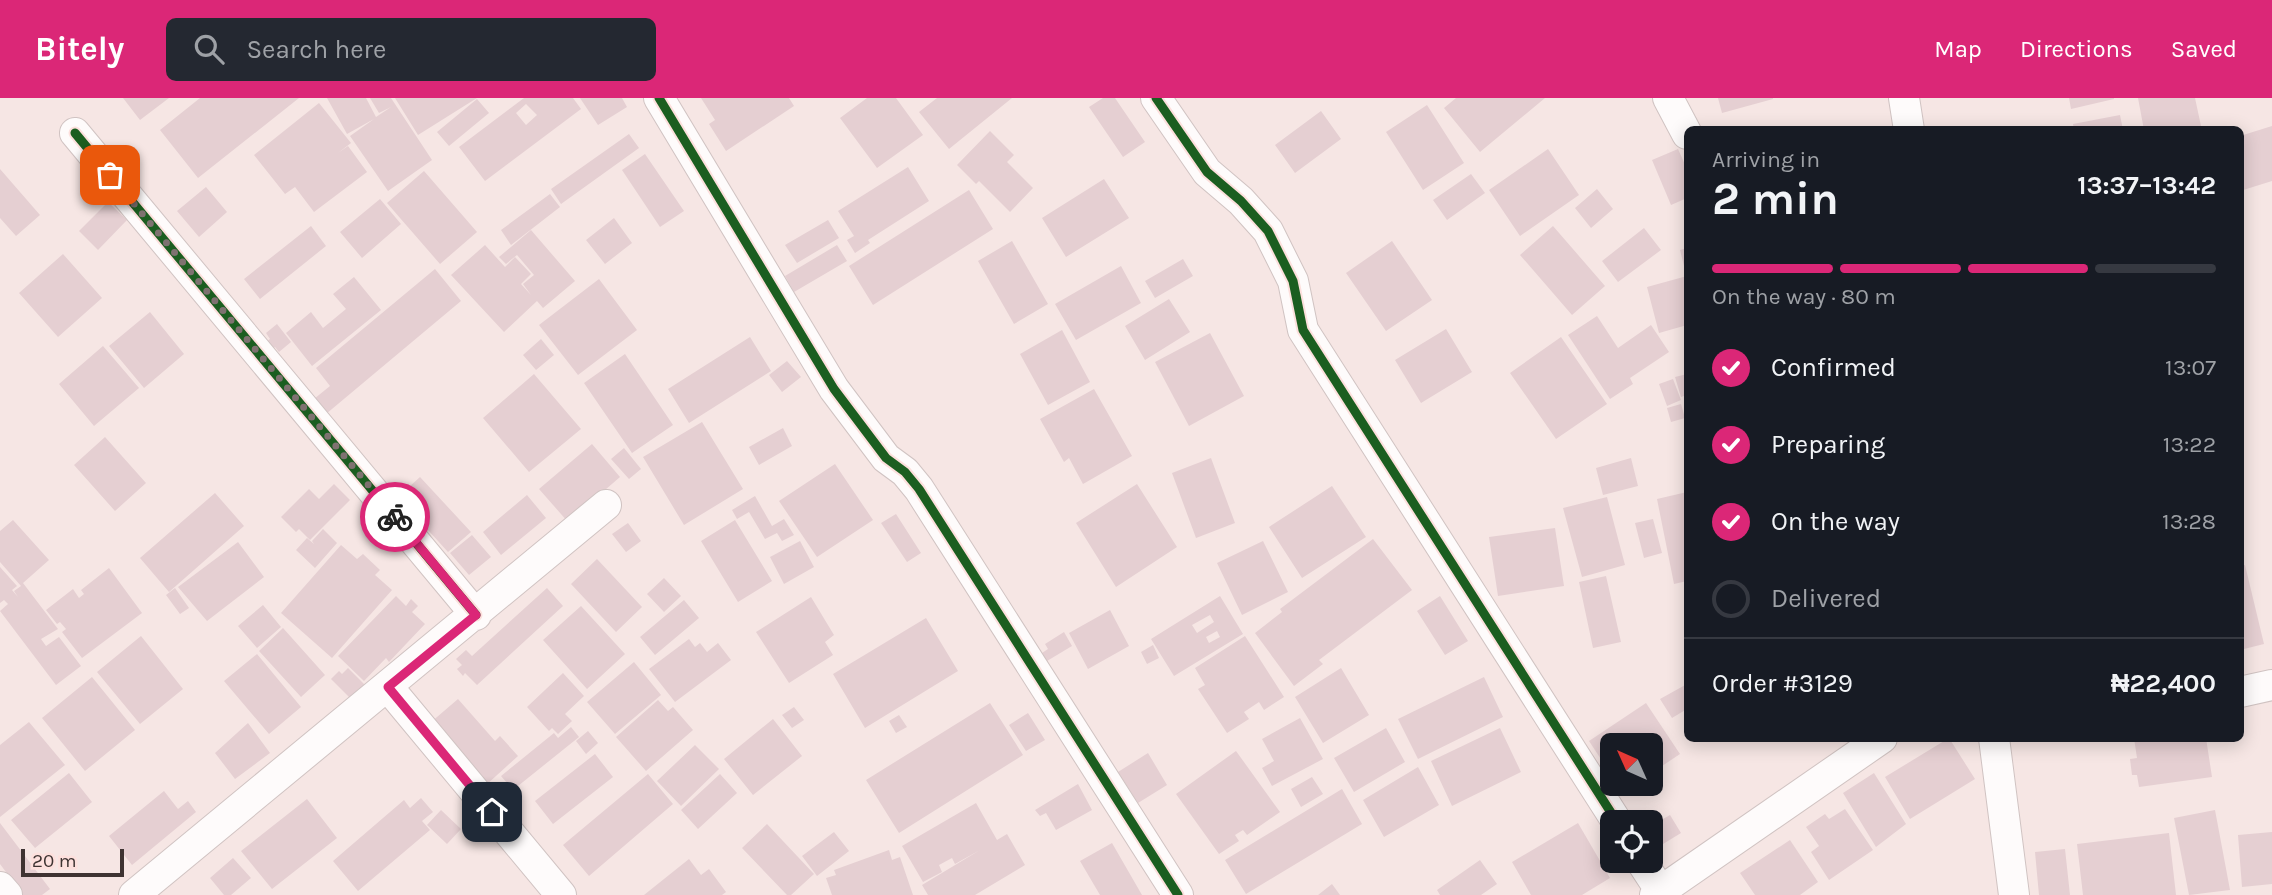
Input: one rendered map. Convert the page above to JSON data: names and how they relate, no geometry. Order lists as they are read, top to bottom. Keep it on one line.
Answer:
{"scale_bar":"20 m","north":"top left","page":{"header":"Bitely","search":"Search here","nav":["Map","Directions","Saved"],"heading":["2 min","Arriving in","13:37–13:42"],"panel":["Order #3129","₦22,400"],"bar":"On the way · 80 m","list":[["Confirmed","13:07"],["Preparing","13:22"],["On the way","13:28"],"Delivered"],"scale":"20 m"}}
